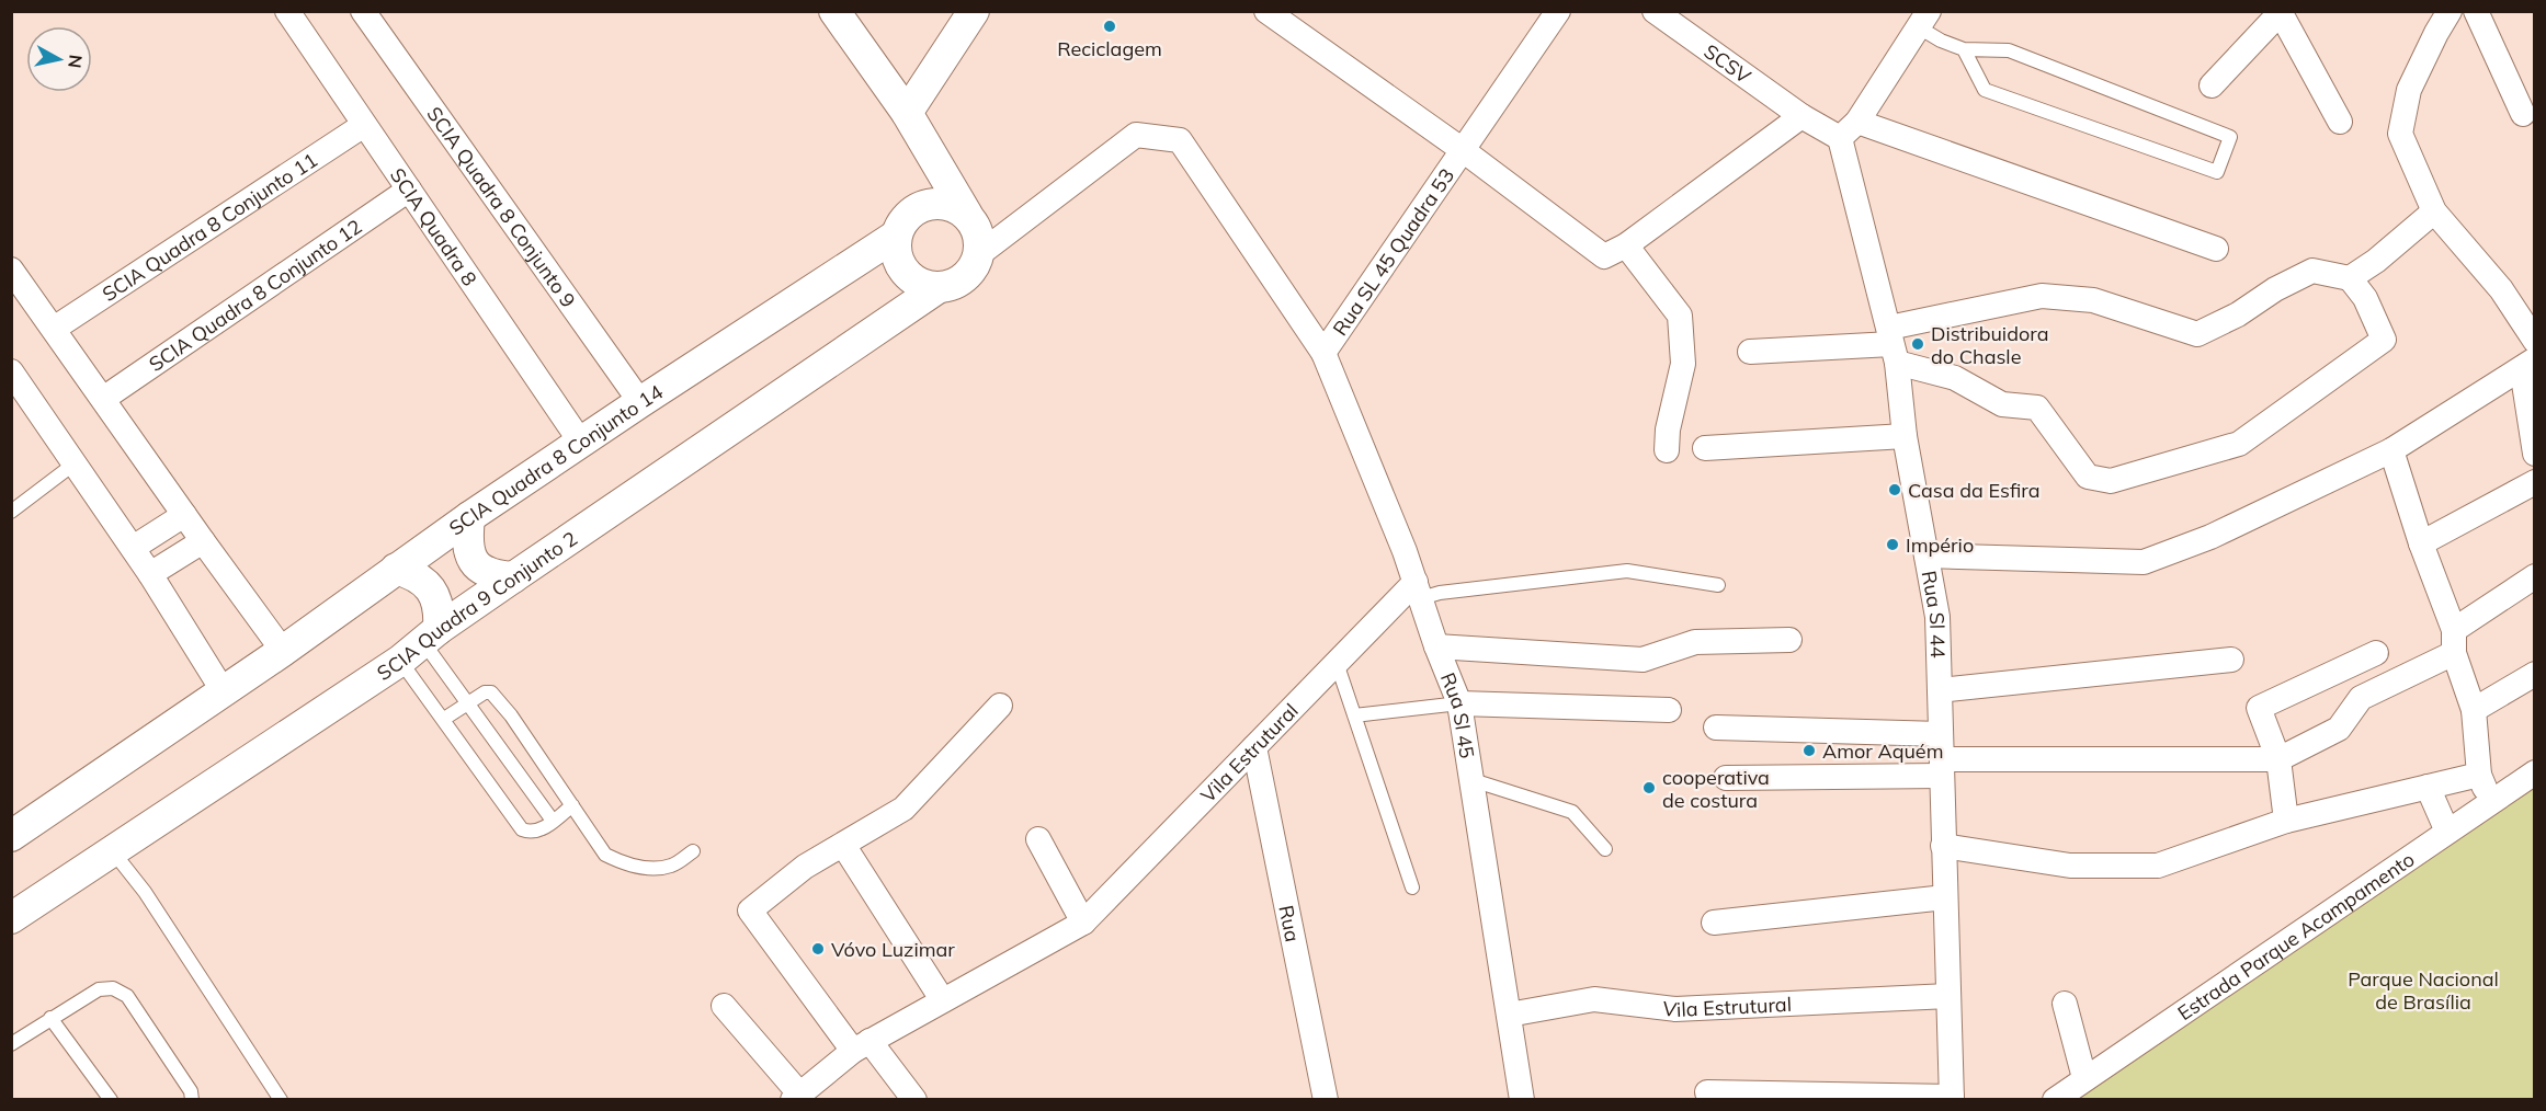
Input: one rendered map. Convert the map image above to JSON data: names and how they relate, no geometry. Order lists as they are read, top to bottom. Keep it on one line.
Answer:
{"streets":{"street":["SCSV","SCIA Quadra 8 Conjunto 9","SCIA Quadra 8 Conjunto 11","SCIA Quadra 8","Rua SL 45 Quadra 53","SCIA Quadra 8 Conjunto 12","SCIA Quadra 8 Conjunto 14","SCIA Quadra 9 Conjunto 2","Rua Sl 44","Rua Sl 45","Vila Estrutural","Rua","Estrada Parque Acampamento"]},"crossings":[["SCSV","Rua Sl 44"],["SCIA Quadra 8 Conjunto 9","SCIA Quadra 8 Conjunto 14"],["SCIA Quadra 8 Conjunto 11","SCIA Quadra 8"],["SCIA Quadra 8","SCIA Quadra 8 Conjunto 12"],["SCIA Quadra 8","SCIA Quadra 8 Conjunto 14"],["Rua SL 45 Quadra 53","Rua Sl 45"],["SCIA Quadra 8 Conjunto 14","SCIA Quadra 9 Conjunto 2"],["SCIA Quadra 8 Conjunto 14","Rua Sl 45"],["SCIA Quadra 9 Conjunto 2","Rua Sl 45"],["Rua Sl 44","Vila Estrutural"],["Rua Sl 45","Vila Estrutural"],["Vila Estrutural","Rua"]],"parks":["Parque Nacional de Brasília"],"places":["Reciclagem","Distribuidora do Chasle","Casa da Esfira","Império","Amor Aquém","cooperativa de costura","Vóvo Luzimar"],"north":"right"}
